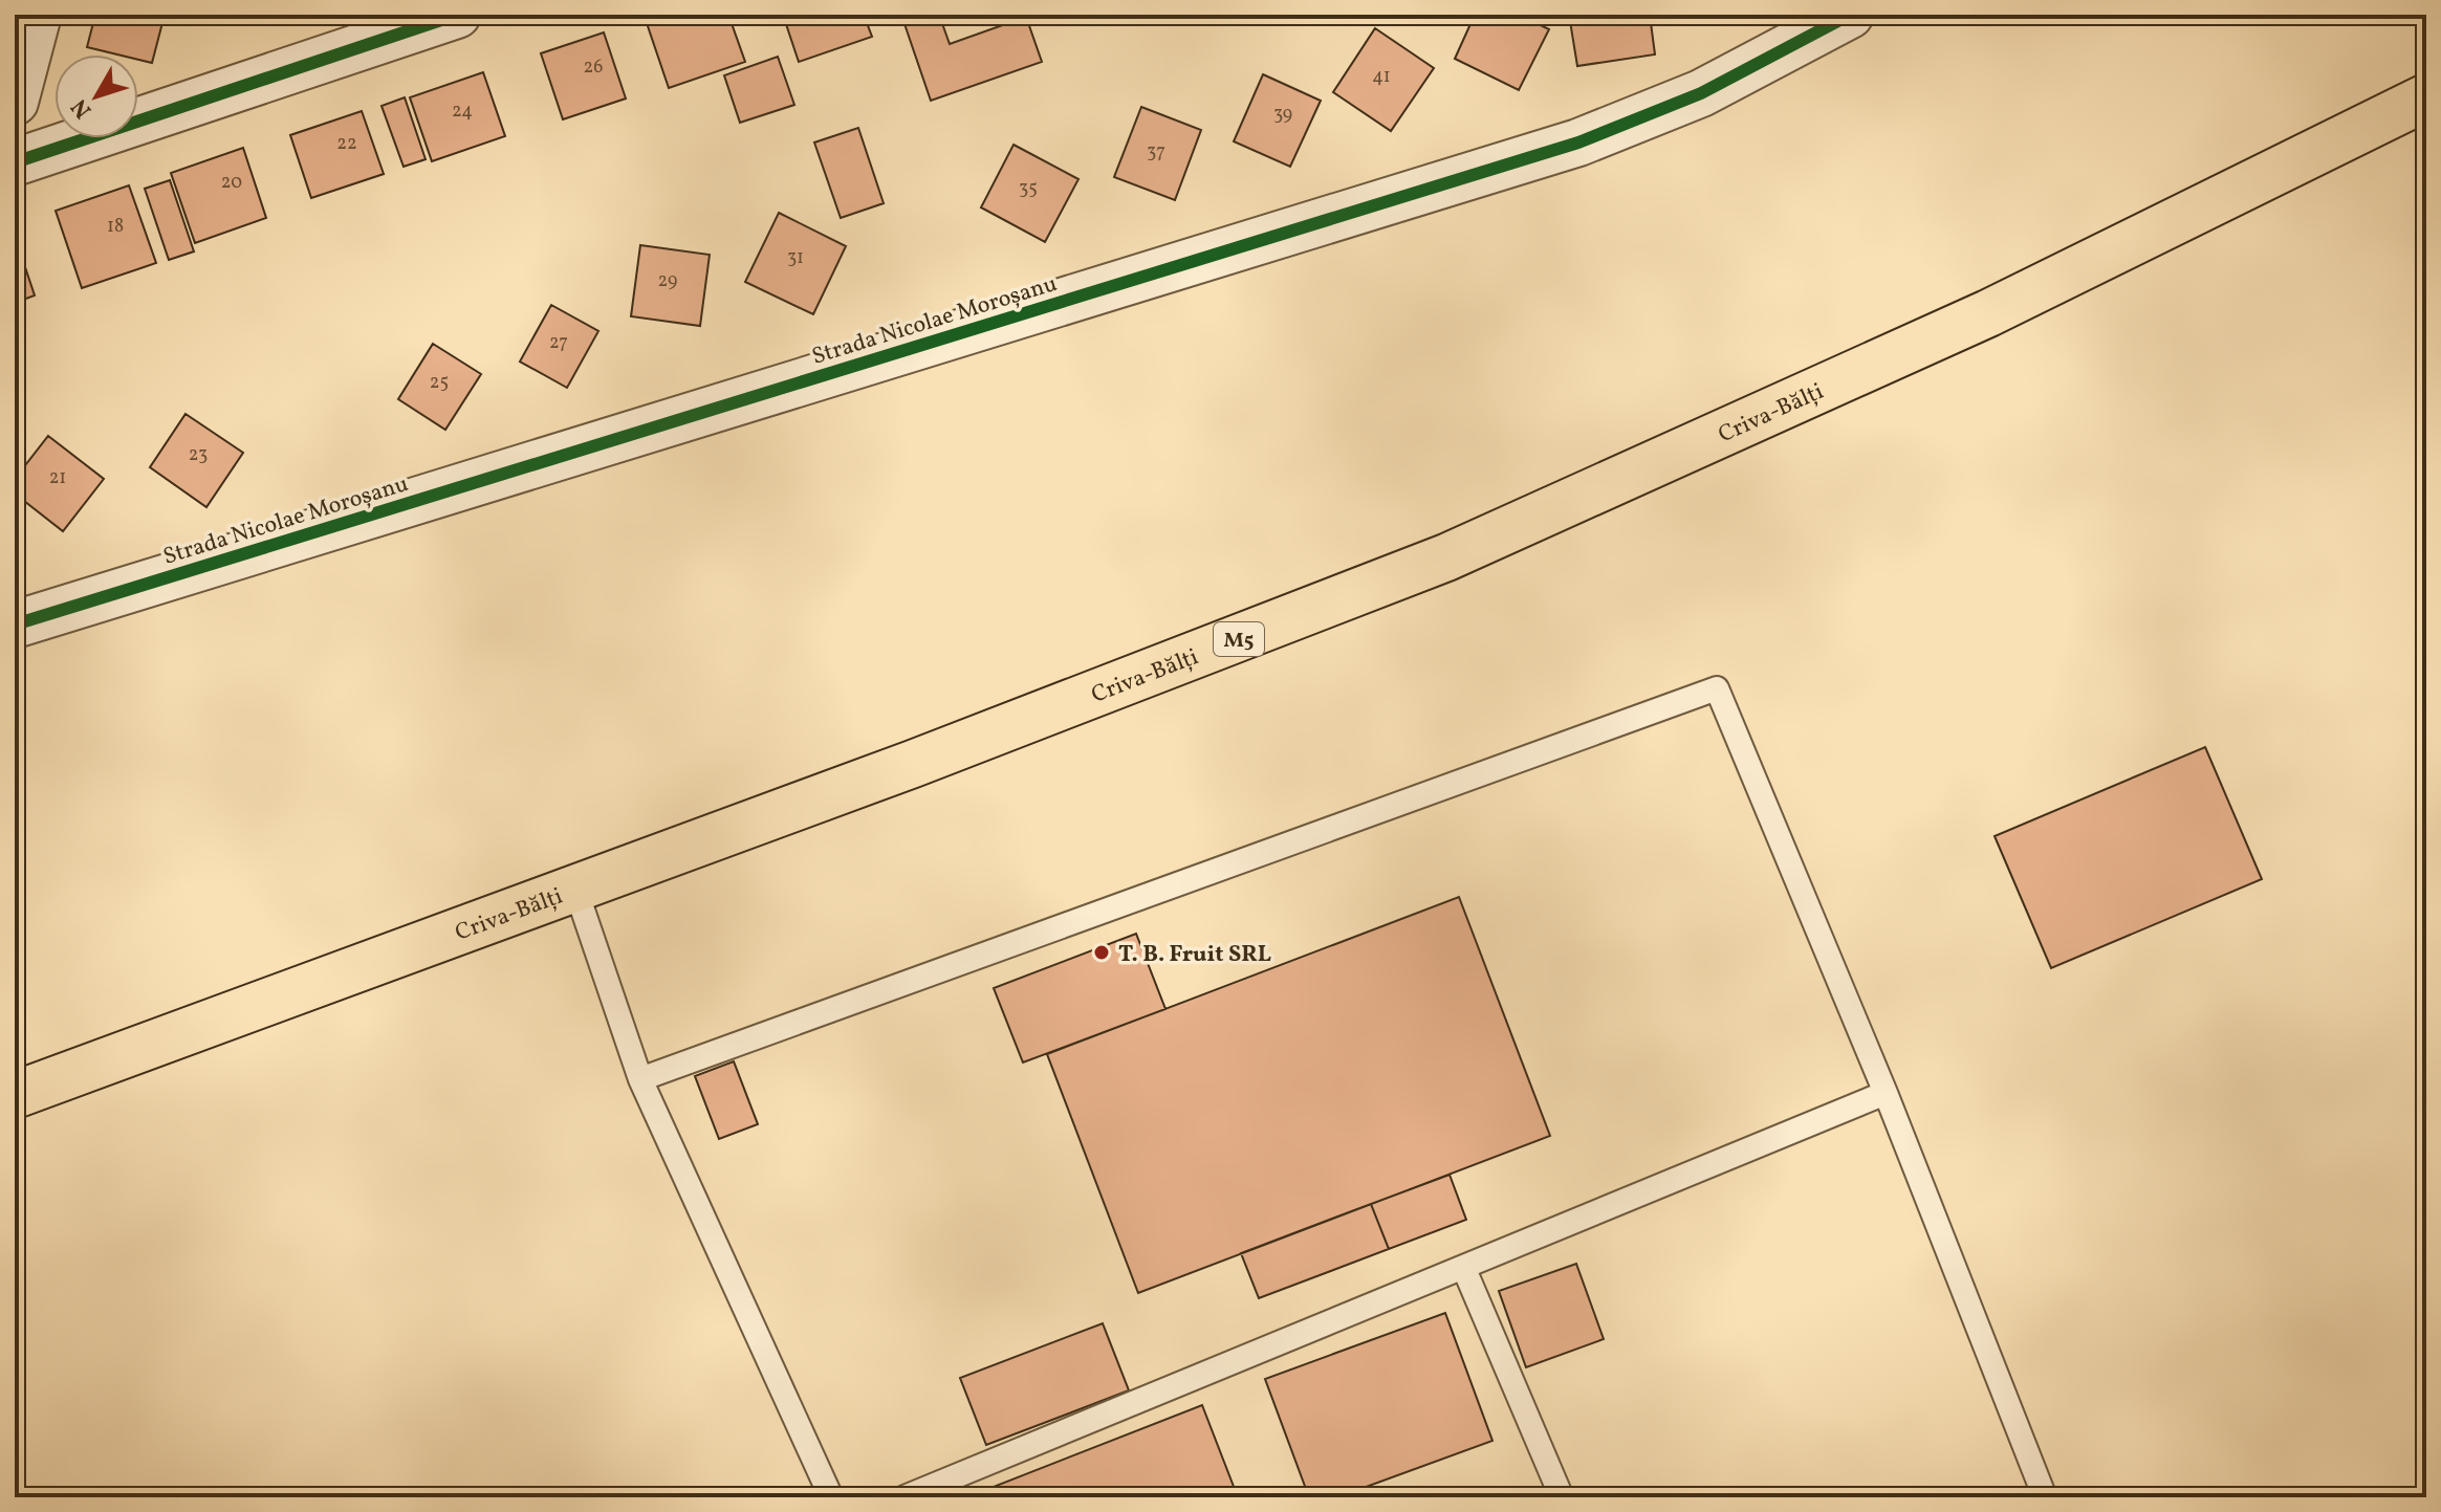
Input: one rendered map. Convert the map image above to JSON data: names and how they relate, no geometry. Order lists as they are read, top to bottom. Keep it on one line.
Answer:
{"streets":{"highway":["Criva-Bălți","M5"],"street":["Strada Nicolae Moroșanu"]},"places":["T. B. Fruit SRL"],"house_numbers":["26","41","24","39","22","37","20","35","18","31","29","27","25","23","21"],"north":"bottom left"}
